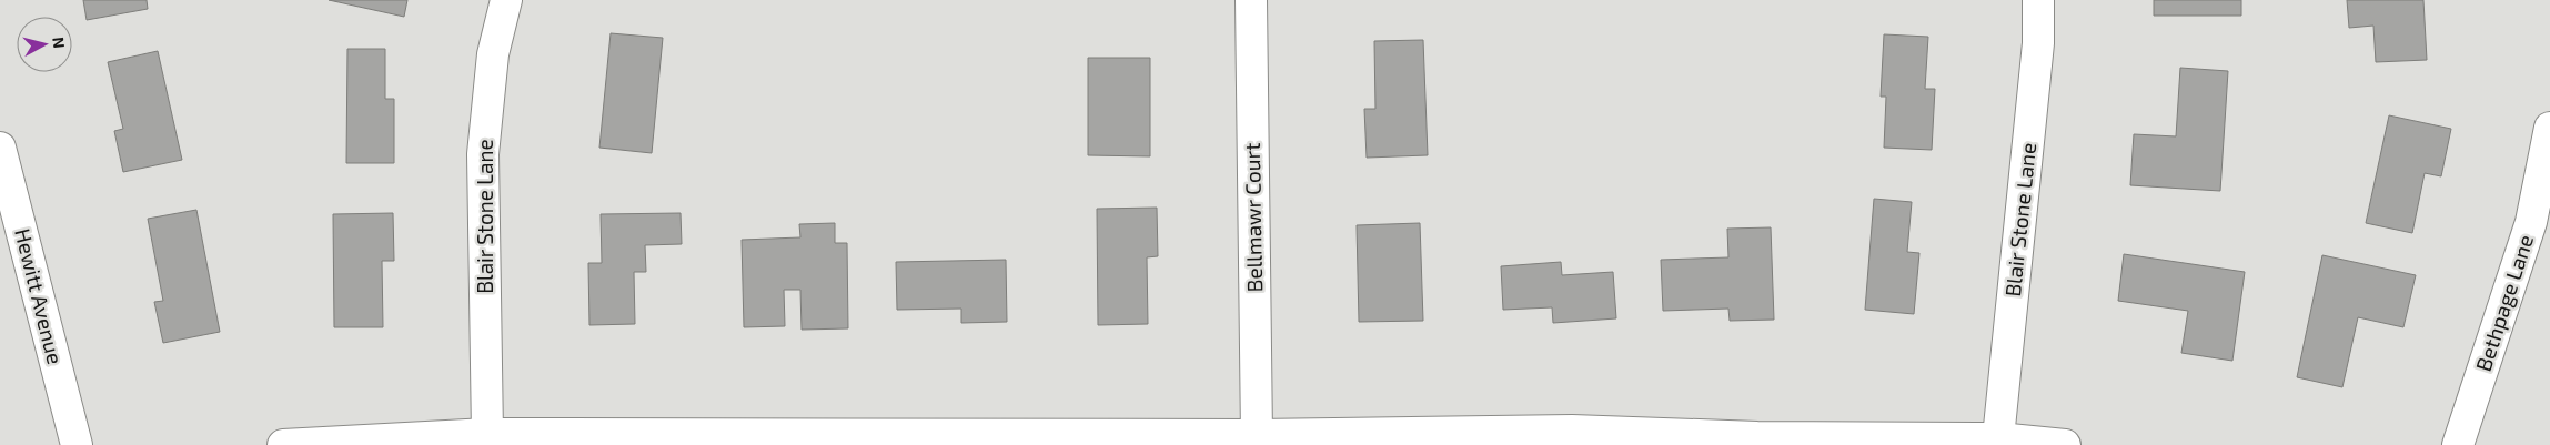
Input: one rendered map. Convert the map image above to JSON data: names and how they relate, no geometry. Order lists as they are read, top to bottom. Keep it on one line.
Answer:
{"streets":{"street":["Blair Stone Lane","Bellmawr Court","Hewitt Avenue","Bethpage Lane"]},"north":"right"}
